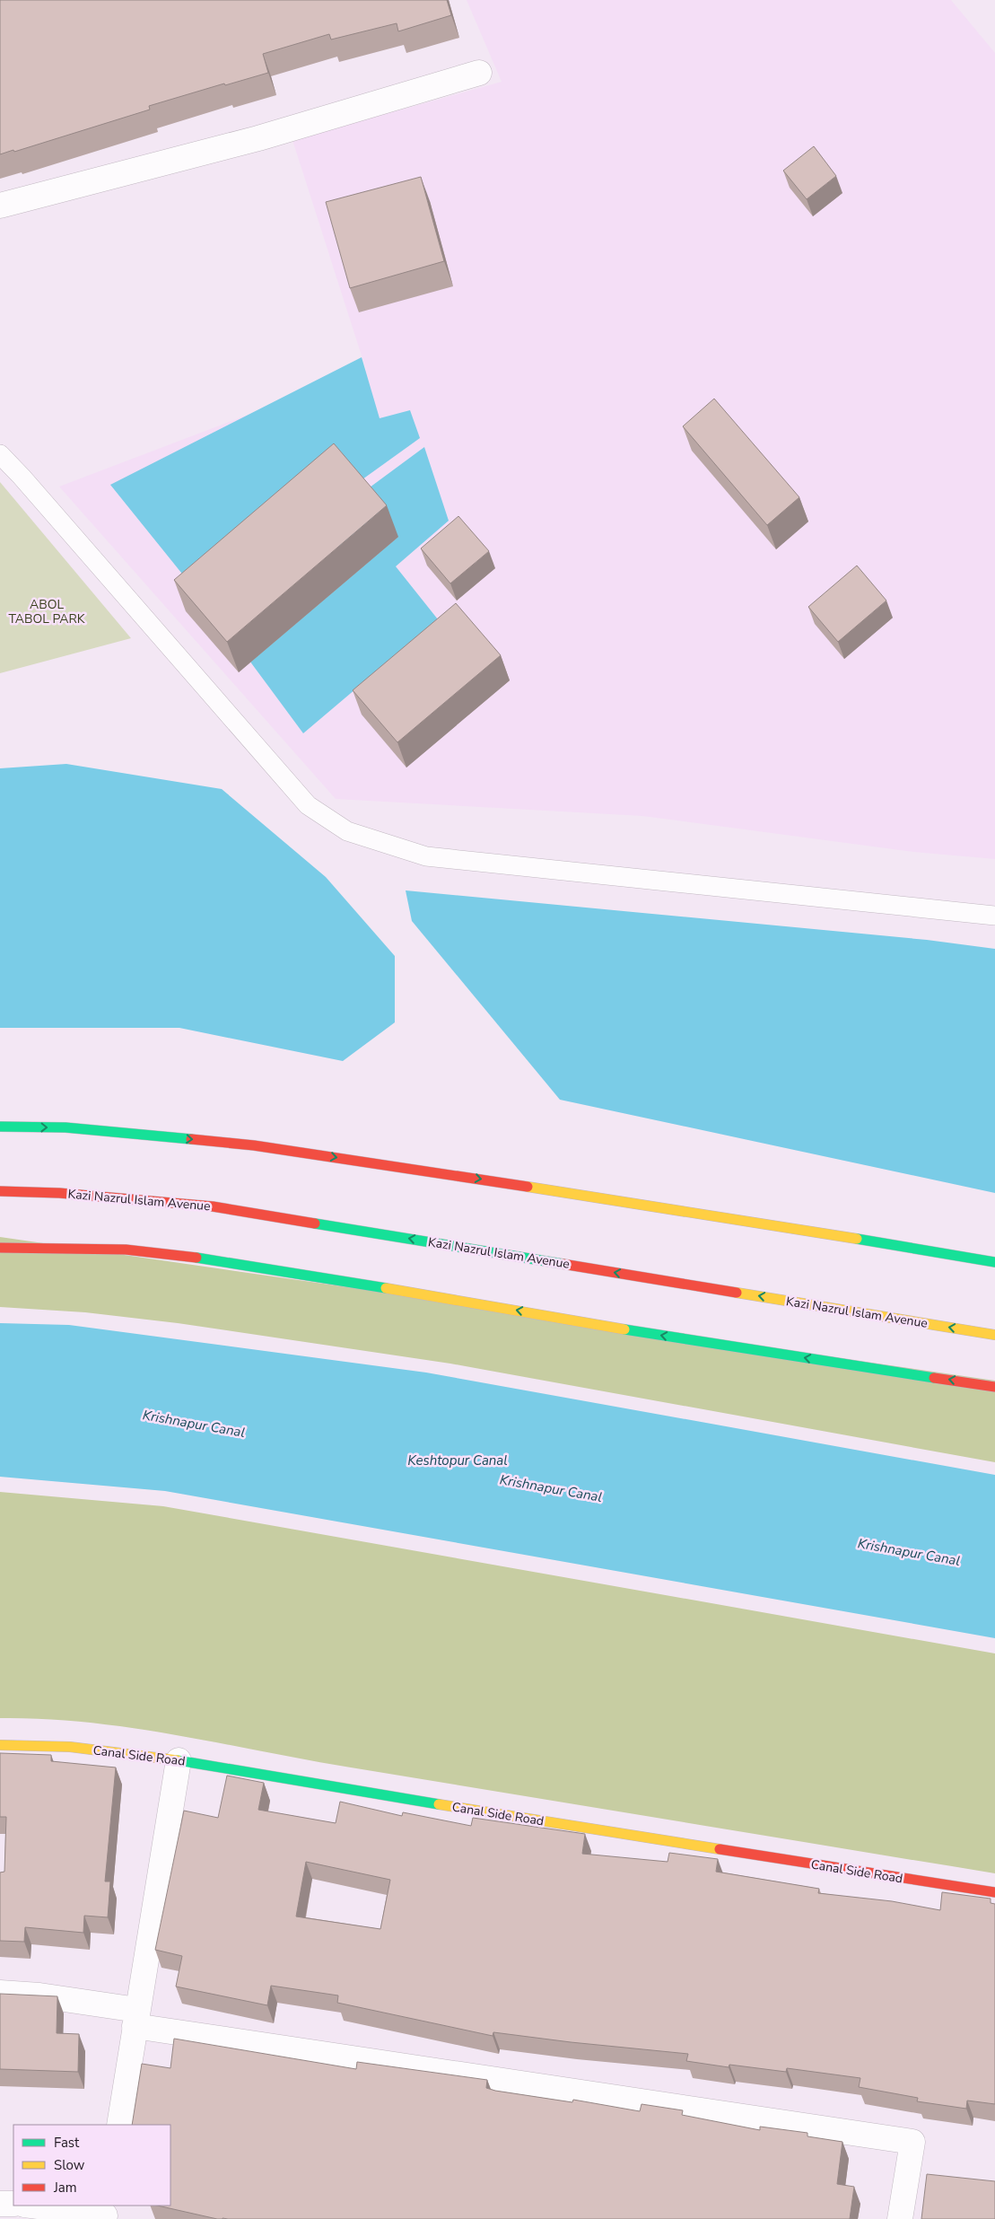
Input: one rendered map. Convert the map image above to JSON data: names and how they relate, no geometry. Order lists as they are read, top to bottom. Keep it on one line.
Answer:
{"streets":{"street":["Kazi Nazrul Islam Avenue","Canal Side Road"]},"water":["Krishnapur Canal","Keshtopur Canal"],"parks":["ABOL TABOL PARK"],"legend":["Fast","Slow","Jam"]}
